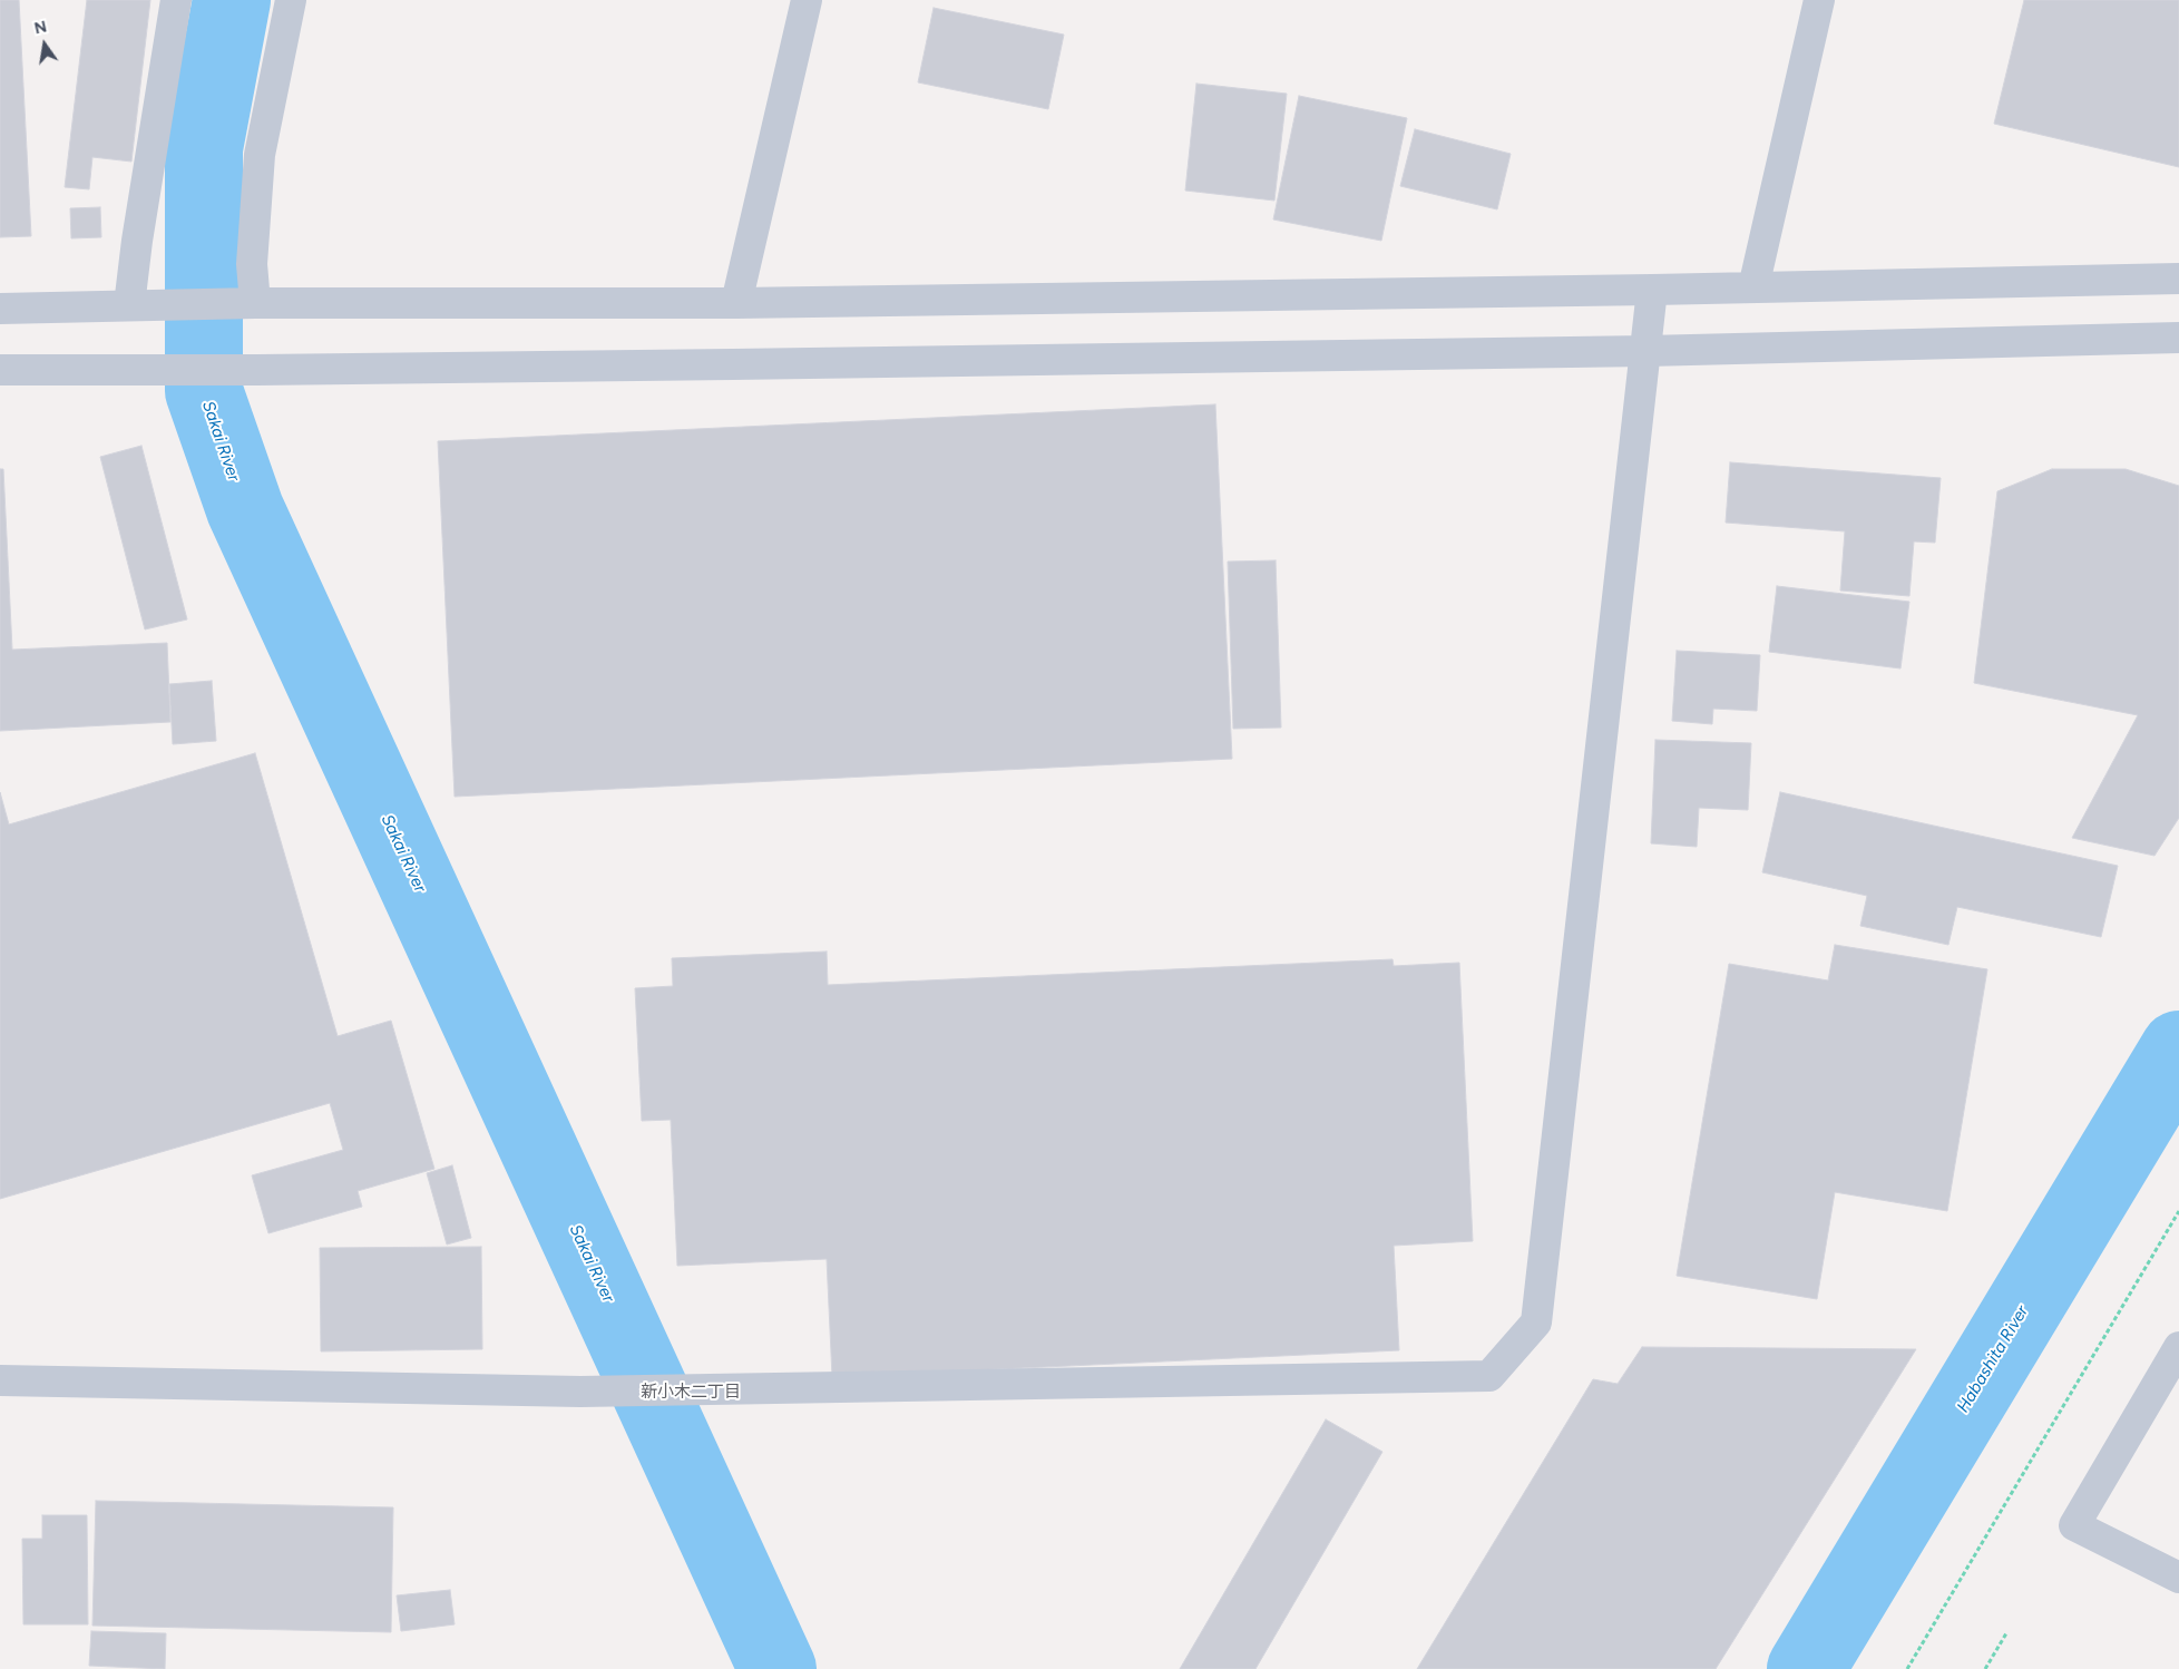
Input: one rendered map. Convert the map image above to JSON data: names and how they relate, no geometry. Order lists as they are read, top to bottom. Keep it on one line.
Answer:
{"districts":["新小木二丁目"],"water":["Sakai River","Habashita River"],"north":"top"}
